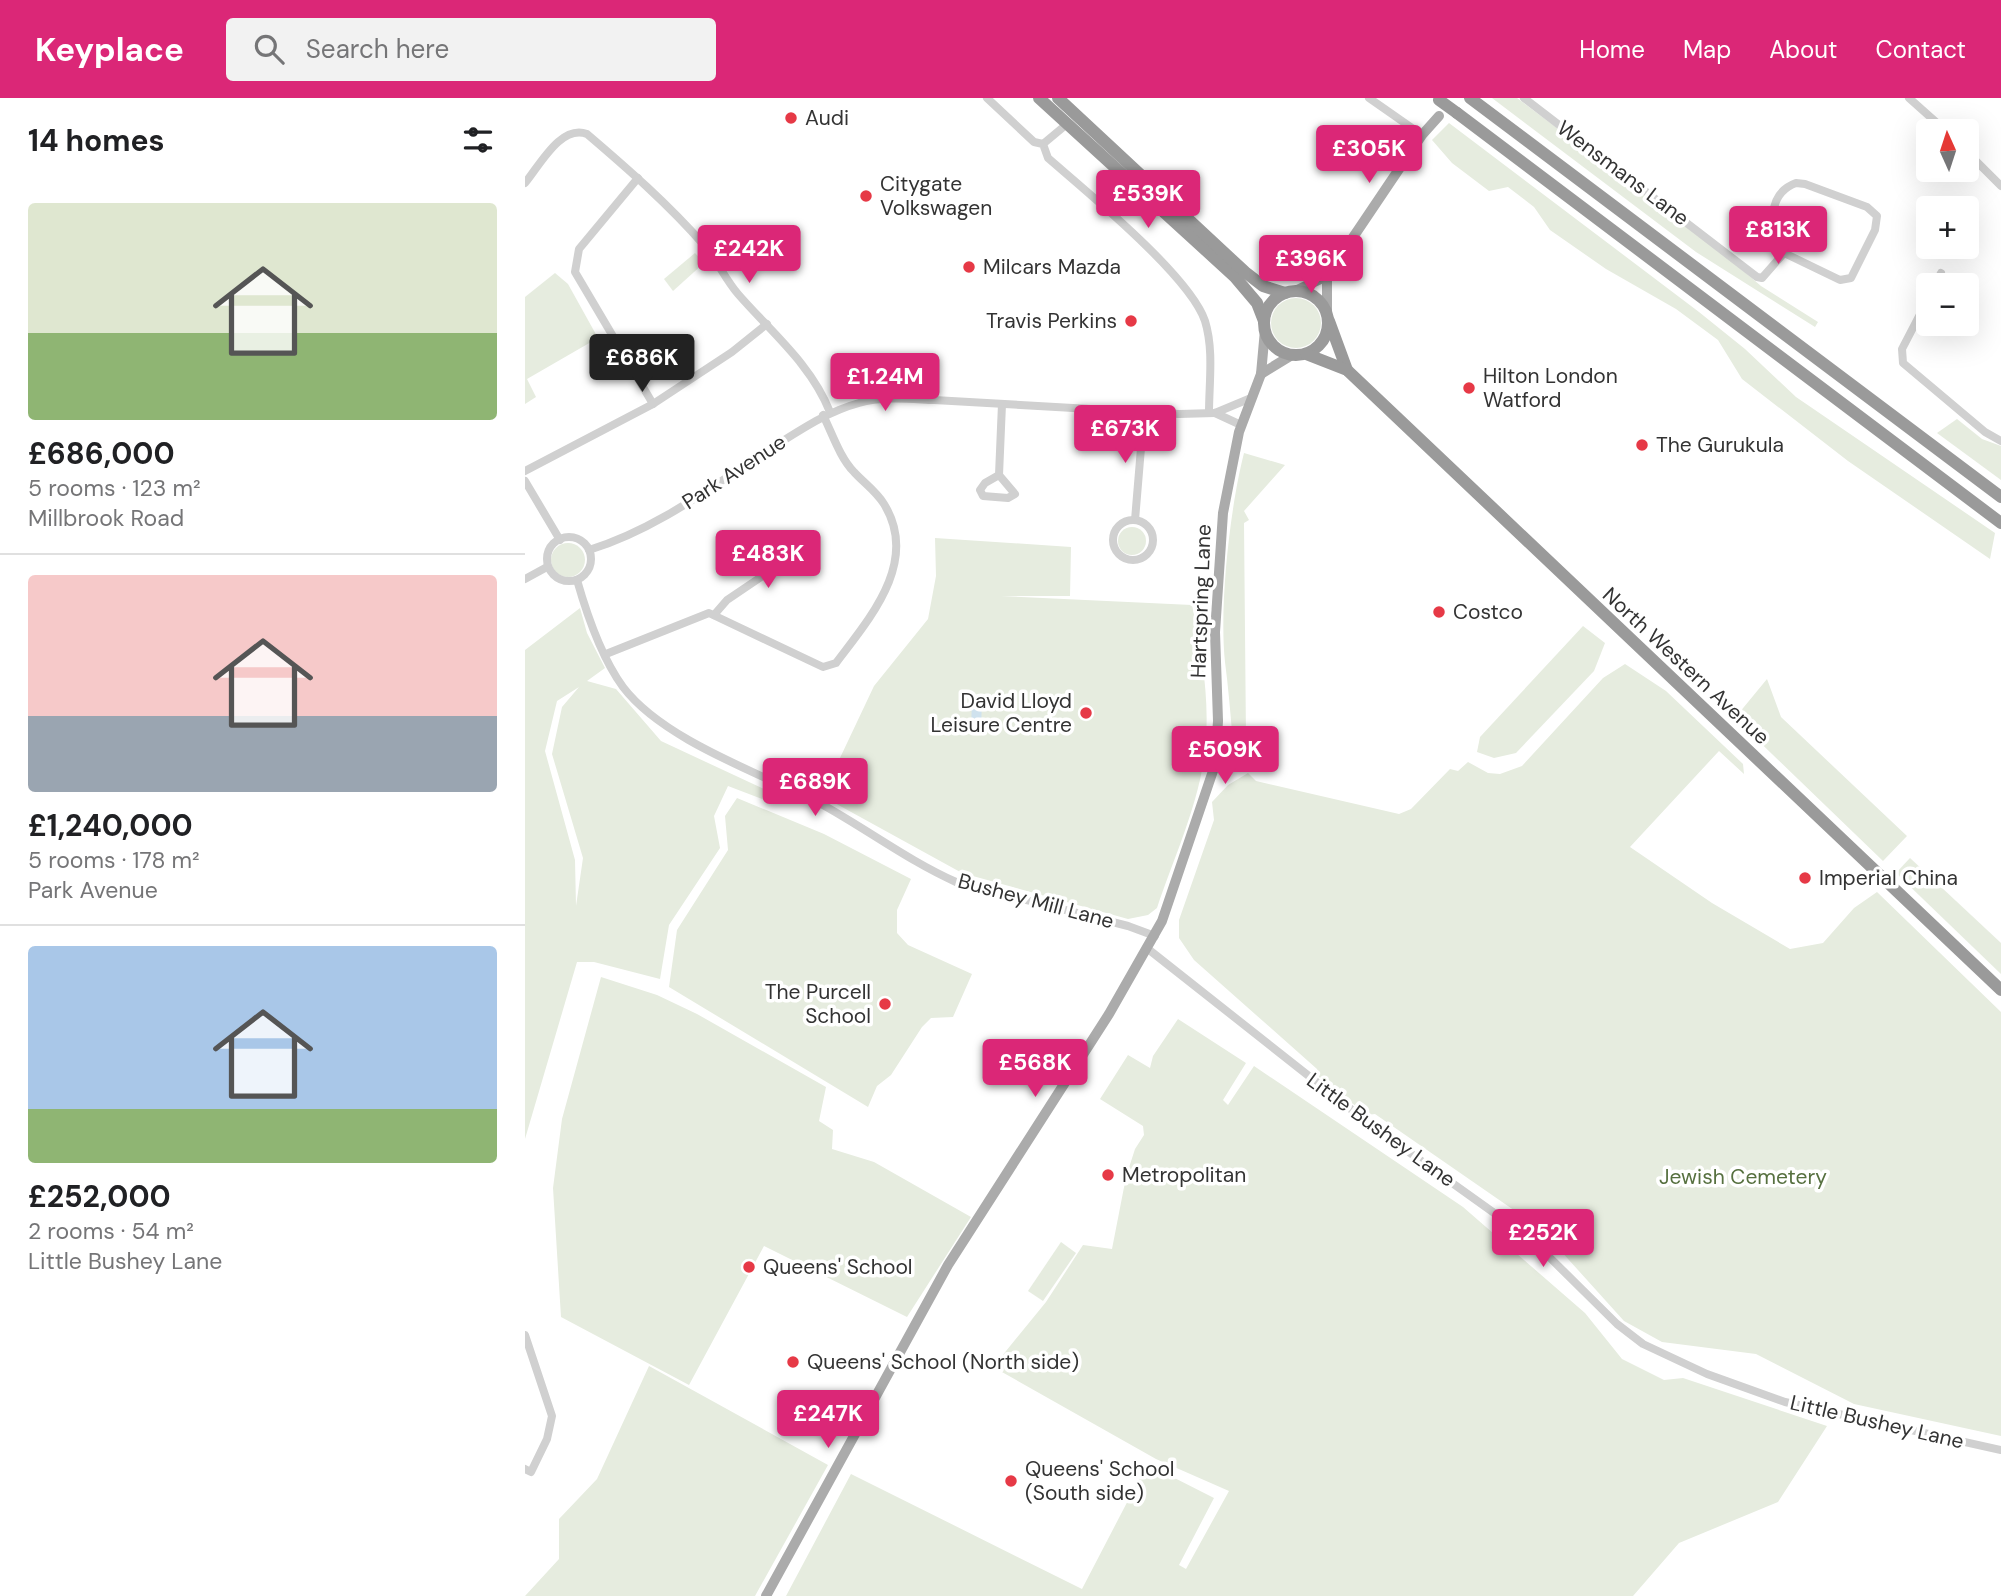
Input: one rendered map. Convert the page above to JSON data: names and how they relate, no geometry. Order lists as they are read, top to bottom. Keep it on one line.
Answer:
{"streets":{"highway":["North Western Avenue"],"main road":["Hartspring Lane"],"street":["Wensmans Lane","Park Avenue","Bushey Mill Lane","Little Bushey Lane"]},"crossings":[["Park Avenue","Hartspring Lane"],["Park Avenue","Bushey Mill Lane"],["Hartspring Lane","North Western Avenue"],["Hartspring Lane","Bushey Mill Lane"],["Hartspring Lane","Little Bushey Lane"]],"parks":["Jewish Cemetery"],"places":["Audi","Citygate Volkswagen","Milcars Mazda","Travis Perkins","Hilton London Watford","The Gurukula","Costco","David Lloyd Leisure Centre","Imperial China","The Purcell School","Metropolitan","Queens' School","Queens' School (North side)","Queens' School (South side)"],"north":"top","page":{"header":"Keyplace","search":"Search here","nav":["Home","Map","About","Contact"],"heading":"14 homes","map_buttons":["+","−"],"price":["£305K","£539K","£813K","£242K","£396K","£686K","£1.24M","£673K","£483K","£509K","£689K","£568K","£252K","£247K"],"list":[{"name":"£686,000","note":"5 rooms · 123 m² · Millbrook Road"},{"name":"£1,240,000","note":"5 rooms · 178 m² · Park Avenue"},{"name":"£252,000","note":"2 rooms · 54 m² · Little Bushey Lane"}]}}
